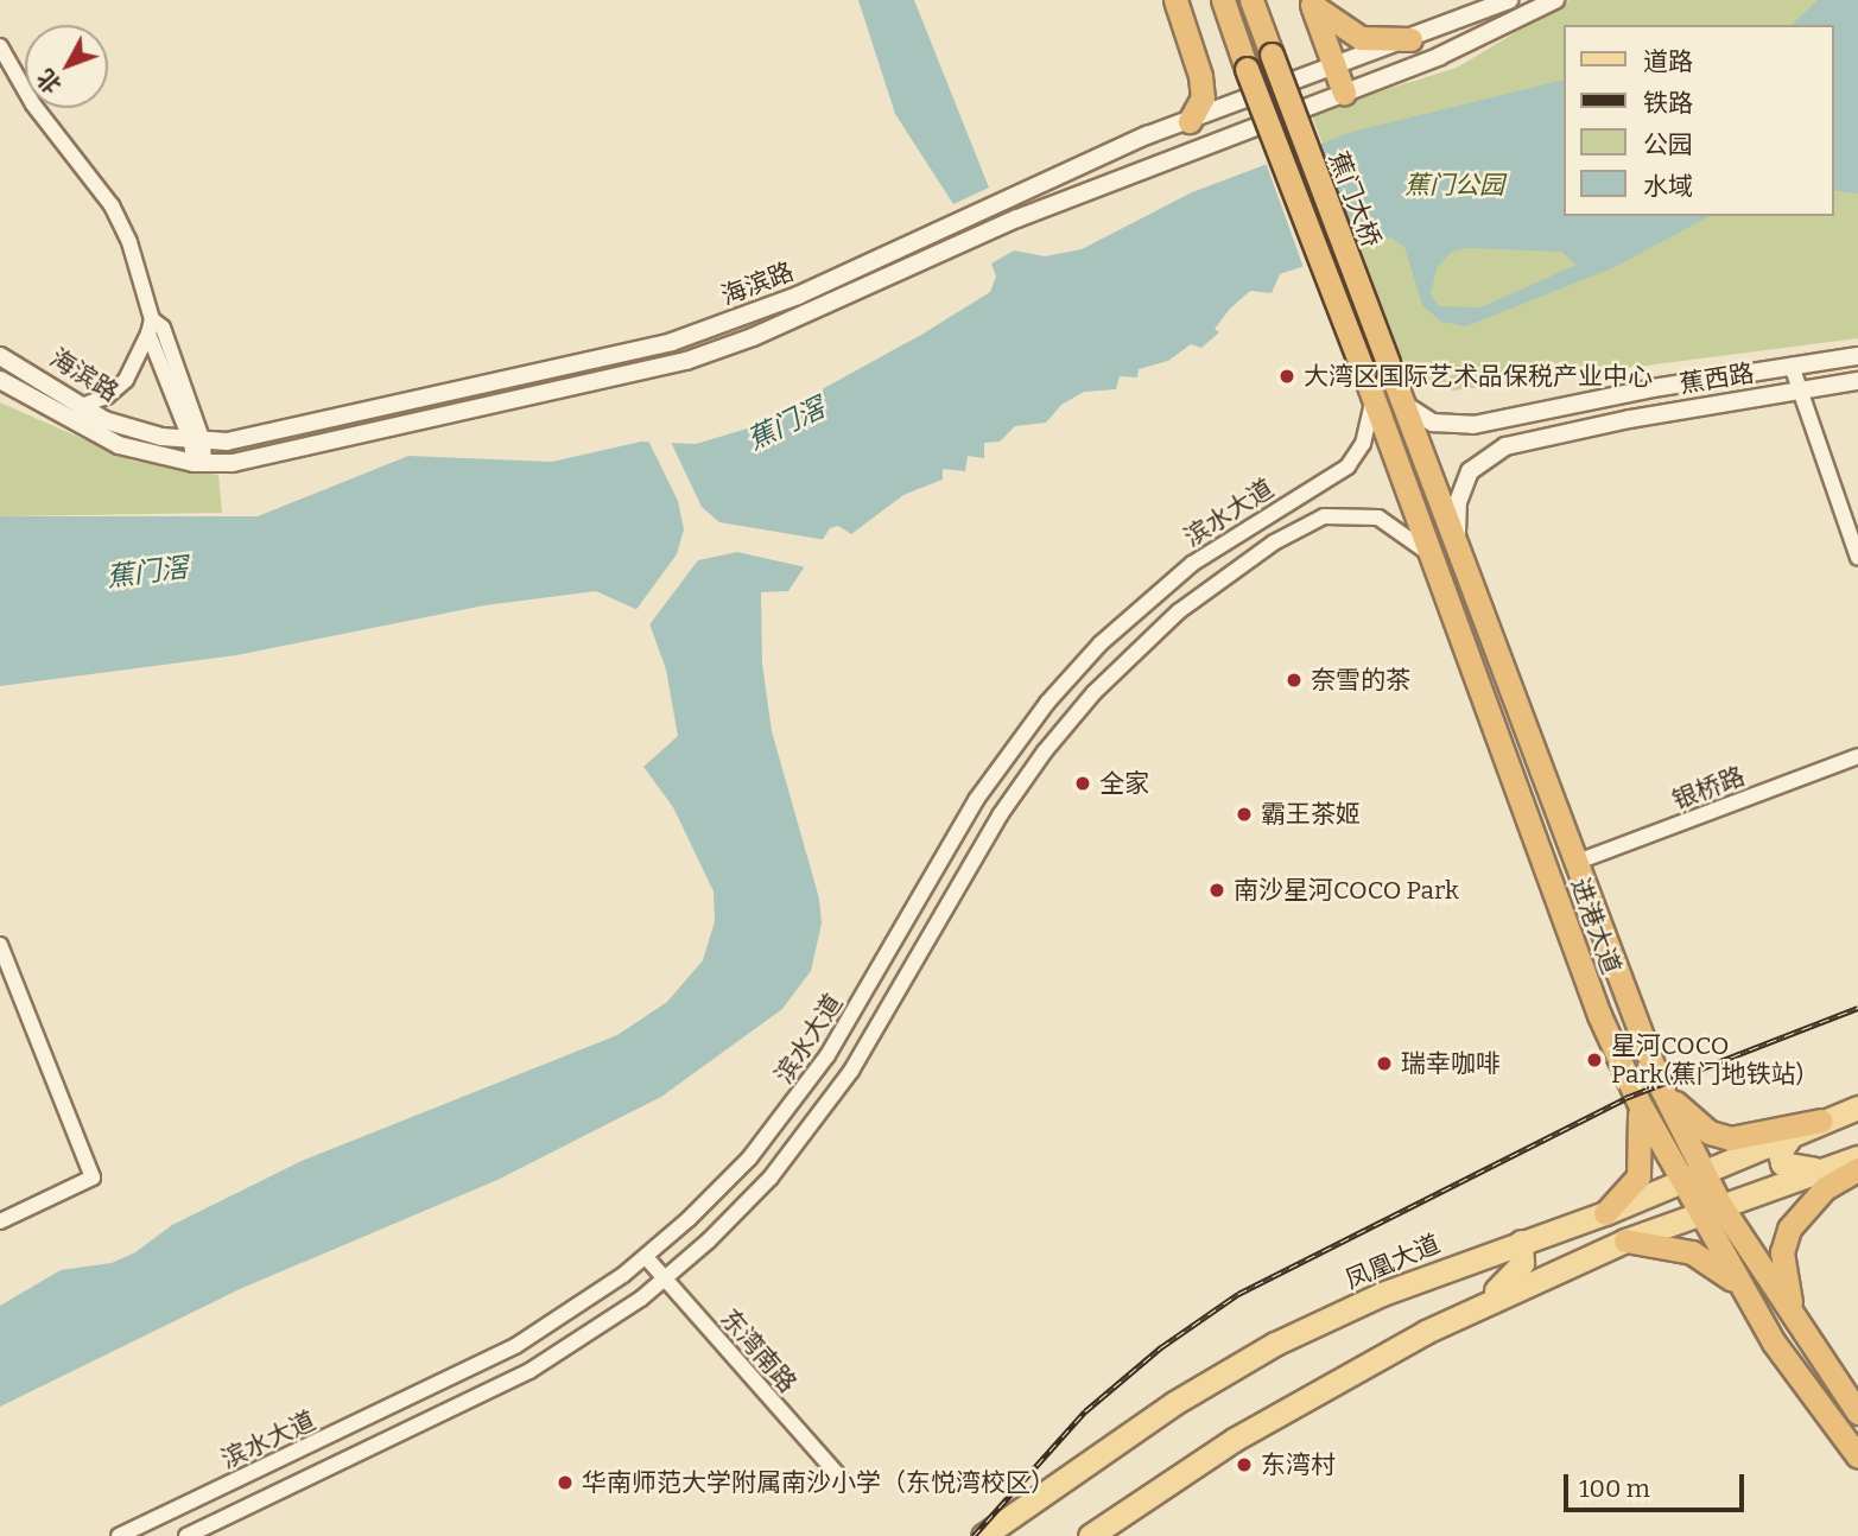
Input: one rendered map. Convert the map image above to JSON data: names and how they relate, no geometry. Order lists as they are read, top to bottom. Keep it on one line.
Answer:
{"streets":{"highway":["蕉门大桥","进港大道"],"main road":["凤凰大道"],"street":["海滨路","蕉西路","滨水大道","银桥路","东湾南路"]},"crossings":[["蕉门大桥","进港大道"],["蕉西路","进港大道"],["滨水大道","进港大道"],["滨水大道","东湾南路"],["银桥路","进港大道"],["进港大道","凤凰大道"]],"water":["蕉门滘"],"parks":["蕉门公园"],"places":["大湾区国际艺术品保税产业中心","奈雪的茶","全家","霸王茶姬","南沙星河COCO Park","星河COCO Park(蕉门地铁站)","瑞幸咖啡","东湾村","华南师范大学附属南沙小学（东悦湾校区）"],"legend":["道路","铁路","公园","水域"],"scale_bar":"100 m","north":"bottom left"}
